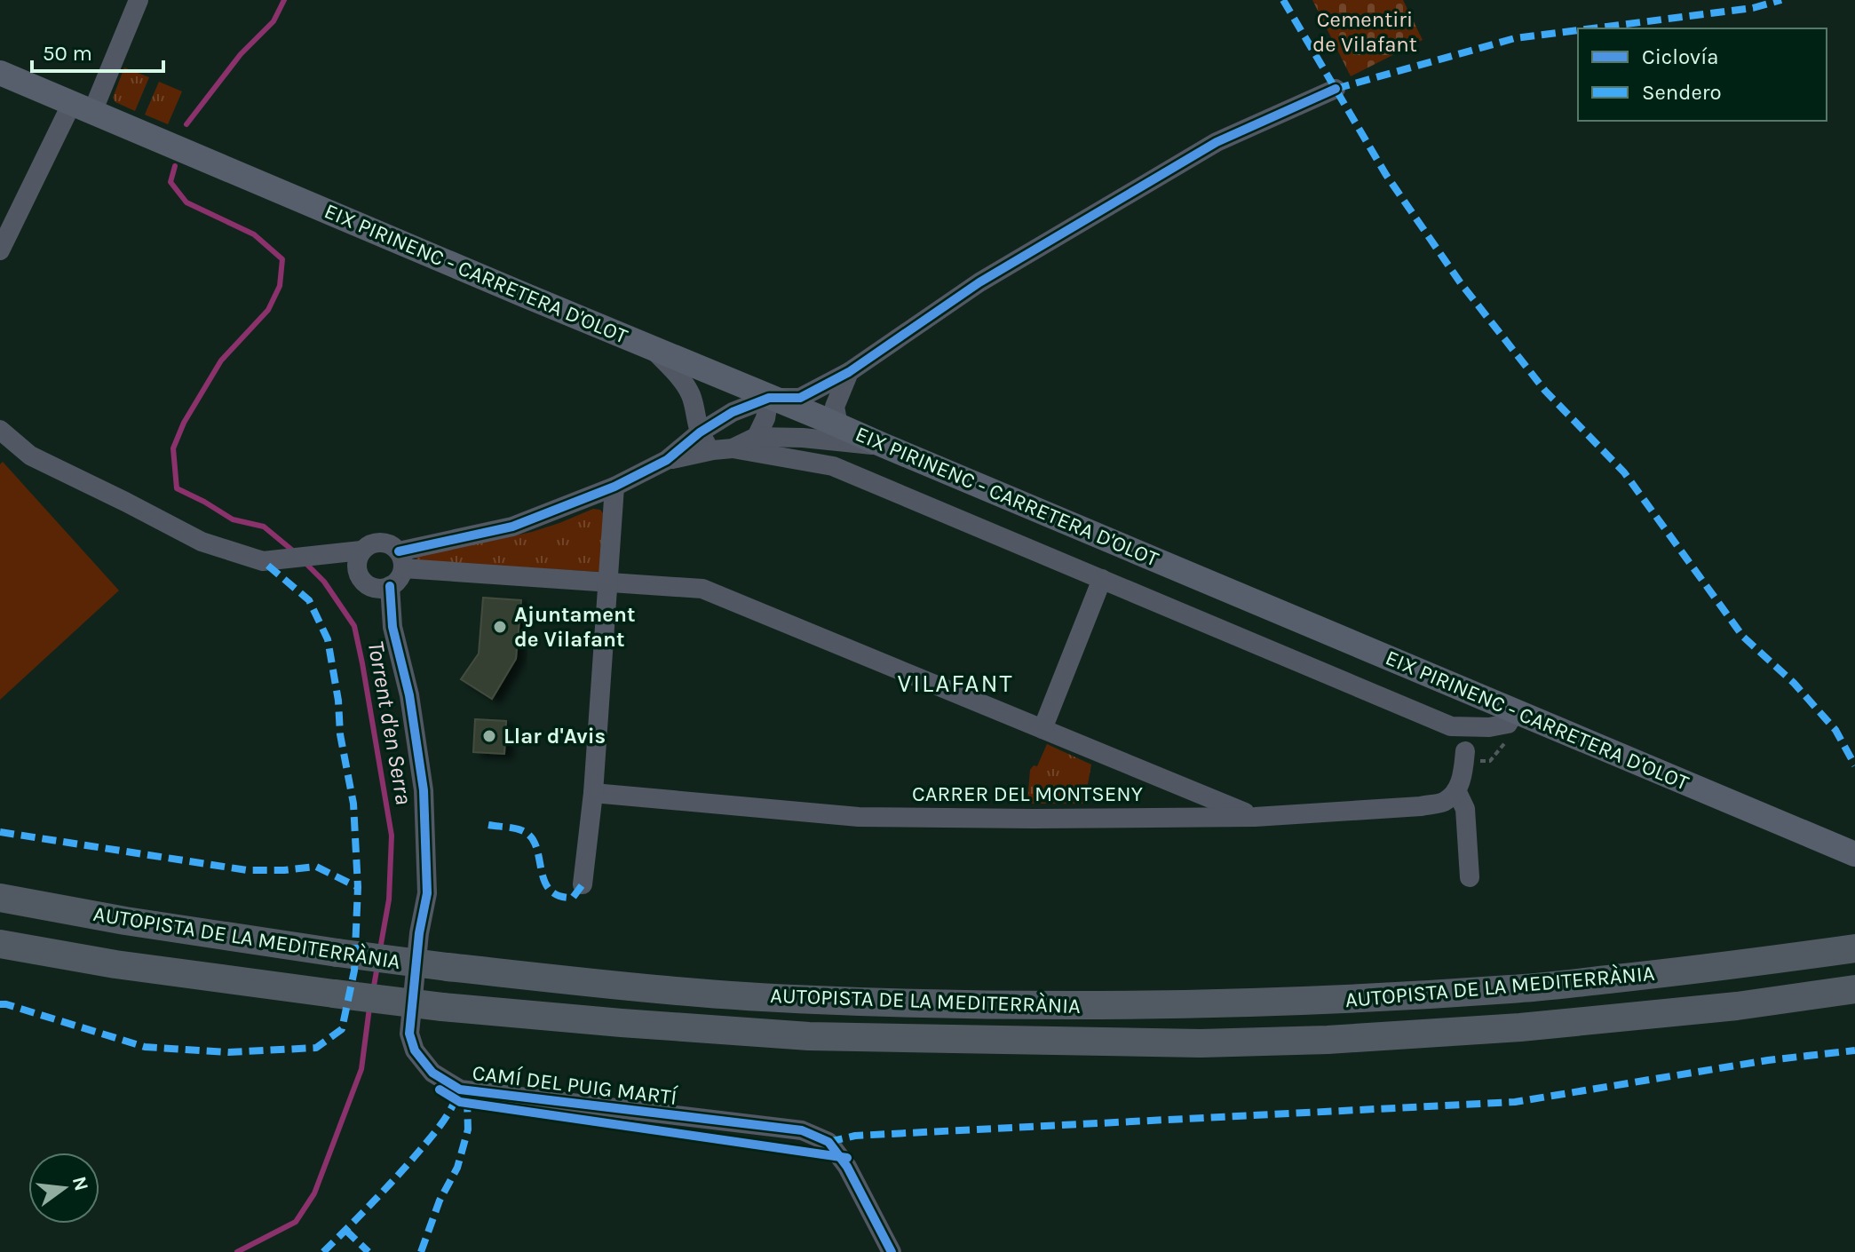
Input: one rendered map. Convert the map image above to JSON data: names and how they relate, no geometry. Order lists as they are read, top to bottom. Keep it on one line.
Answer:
{"streets":{"highway":["AUTOPISTA DE LA MEDITERRÀNIA"],"main road":["EIX PIRINENC - CARRETERA D'OLOT"],"street":["CARRER DEL MONTSENY","CAMÍ DEL PUIG MARTÍ"]},"districts":["VILAFANT"],"water":["Torrent d'en Serra"],"parks":["Cementiri de Vilafant"],"places":["Ajuntament de Vilafant","Llar d'Avis"],"legend":["Ciclovía","Sendero"],"scale_bar":"50 m","north":"right"}
